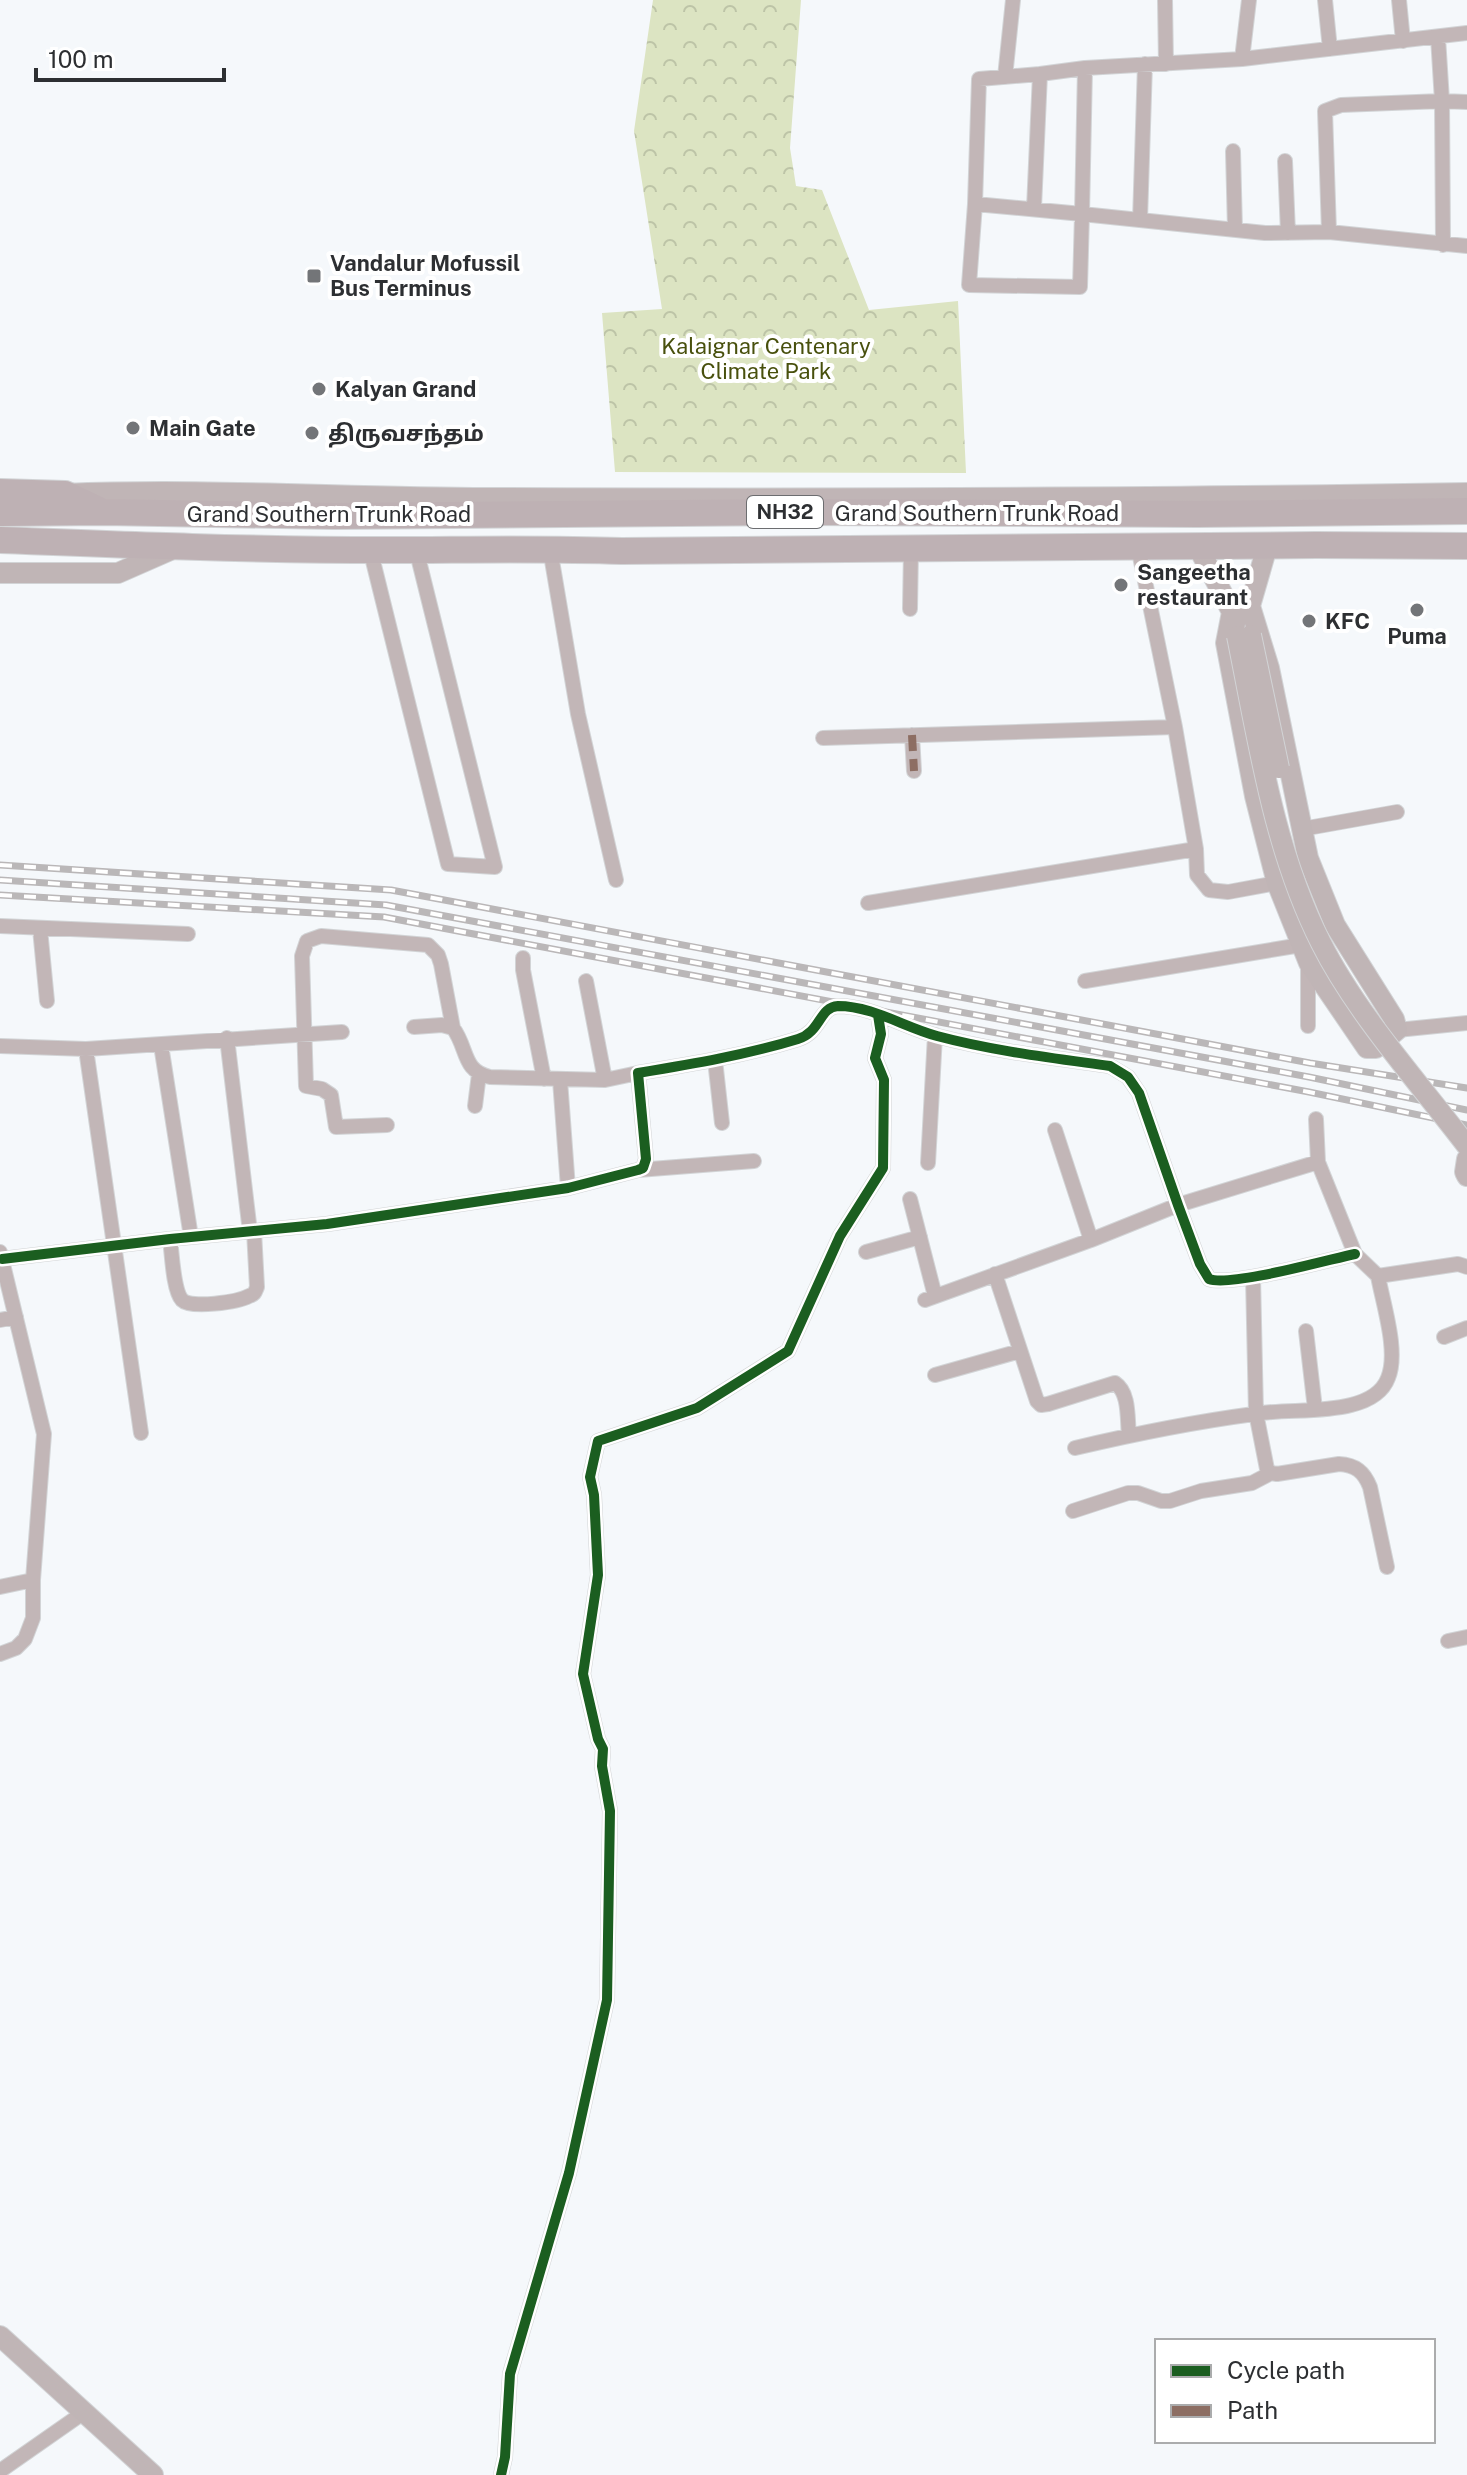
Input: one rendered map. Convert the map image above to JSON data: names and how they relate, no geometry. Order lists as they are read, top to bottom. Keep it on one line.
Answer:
{"streets":{"highway":["NH32","Grand Southern Trunk Road"]},"crossings":[["NH32","Grand Southern Trunk Road"]],"parks":["Kalaignar Centenary Climate Park"],"places":{"transit":["Vandalur Mofussil Bus Terminus"],"other":["Kalyan Grand","Main Gate","திருவசந்தம்","Sangeetha restaurant","Puma","KFC"]},"legend":["Cycle path","Path"],"scale_bar":"100 m"}
